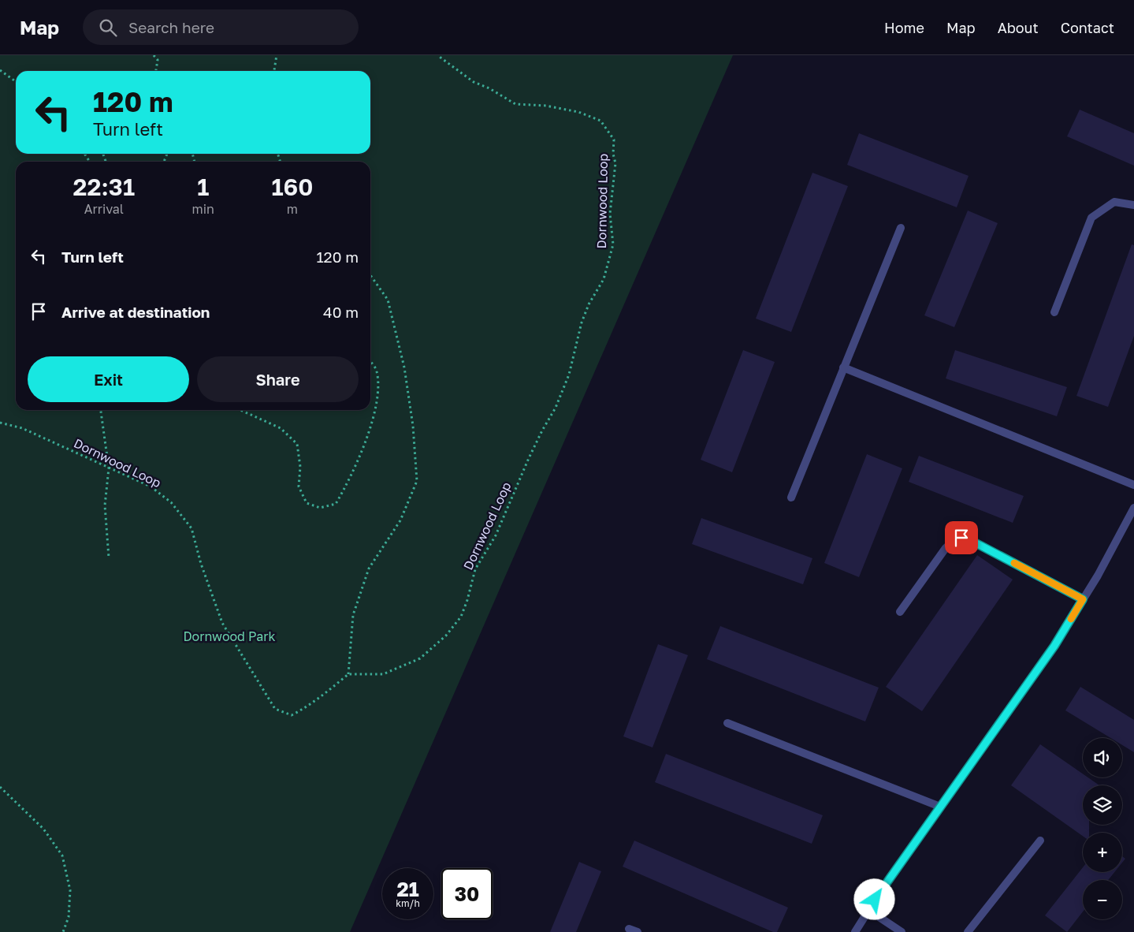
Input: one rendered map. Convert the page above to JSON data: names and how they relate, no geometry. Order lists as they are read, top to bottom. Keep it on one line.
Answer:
{"streets":{"path":["Dornwood Loop"]},"parks":["Dornwood Park"],"page":{"header":"Map","search":"Search here","nav":["Home","Map","About","Contact"],"turn":["120 m","Turn left"],"eta":["22:31","Arrival","1","min","160","m"],"list":[{"name":"Turn left","value":"120 m"},{"name":"Arrive at destination","value":"40 m"}],"buttons":["Exit","Share"],"map_buttons":["+","−"],"speed":"21 km/h","limit":"30"}}
